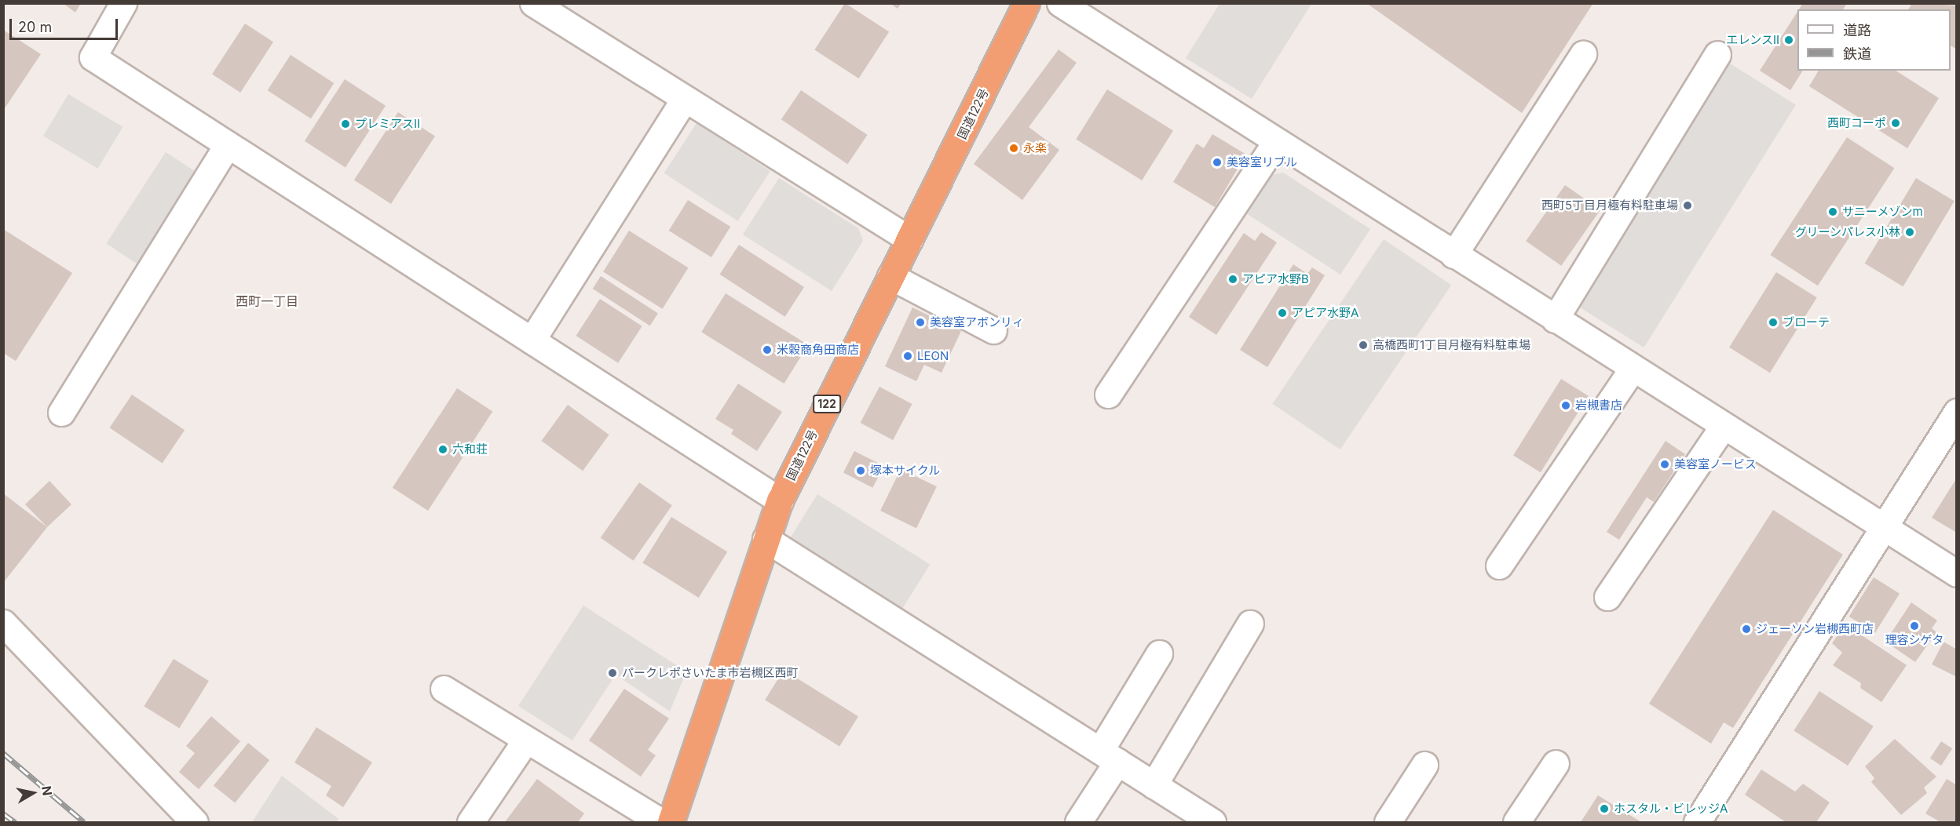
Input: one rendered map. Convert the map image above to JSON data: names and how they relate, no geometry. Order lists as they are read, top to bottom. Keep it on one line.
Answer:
{"streets":{"highway":["国道122号","122"]},"districts":["西町一丁目"],"places":["エレンスⅡ","西町コーポ","プレミアスⅡ","永楽","美容室リブル","西町5丁目月極有料駐車場","サニーメゾンm","グリーンパレス小林","アピア水野B","アピア水野A","美容室アボンリィ","ブローテ","高橋西町1丁目月極有料駐車場","米穀商角田商店","LEON","岩槻書店","六和荘","美容室ノービス","塚本サイクル","理容シゲタ","ジェーソン岩槻西町店","パークレポさいたま市岩槻区西町","ホスタル・ビレッジA"],"legend":["道路","鉄道"],"scale_bar":"20 m","north":"right"}
